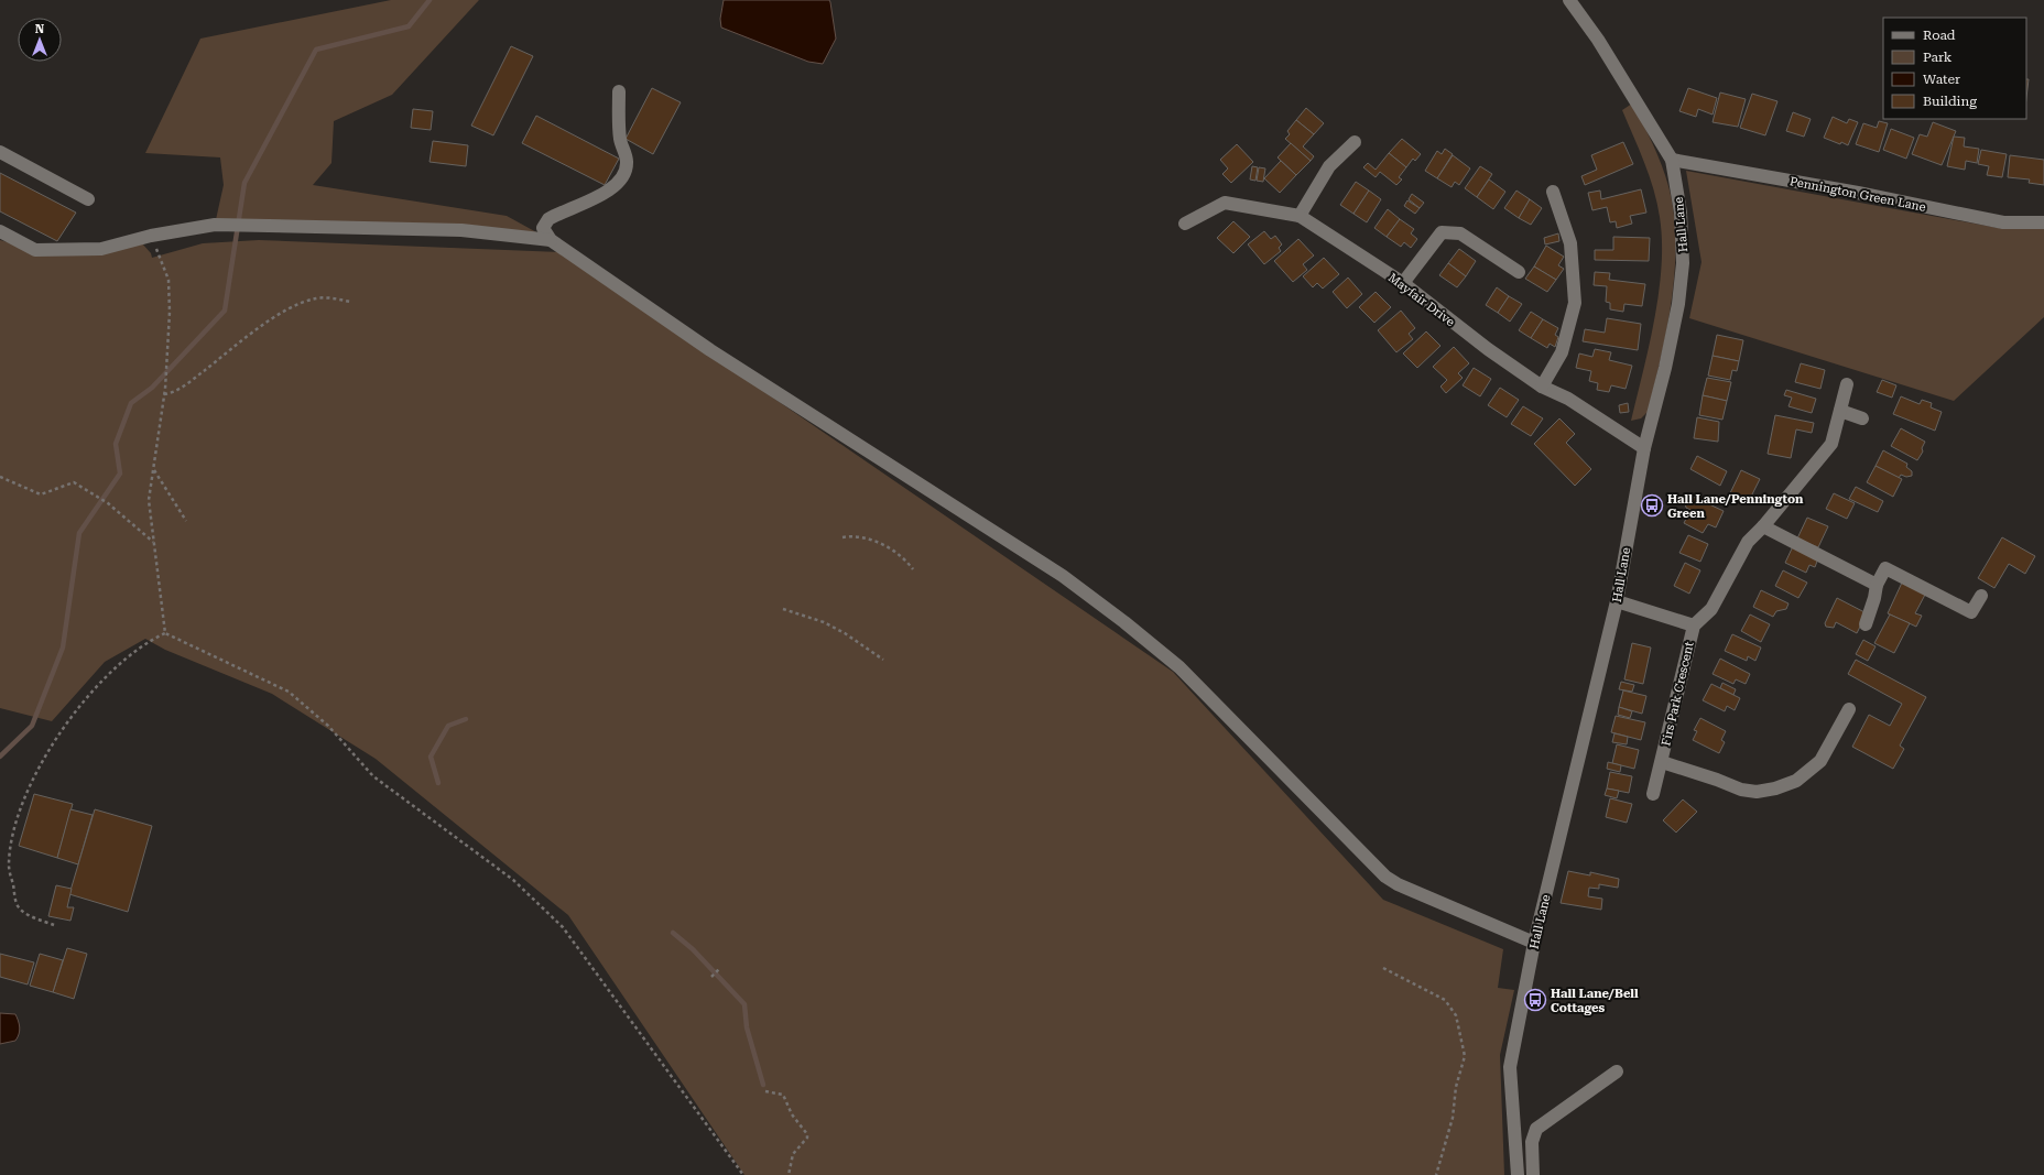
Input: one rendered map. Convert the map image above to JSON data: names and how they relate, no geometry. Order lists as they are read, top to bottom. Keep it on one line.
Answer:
{"streets":{"street":["Pennington Green Lane","Hall Lane","Mayfair Drive","Firs Park Crescent"]},"crossings":[["Pennington Green Lane","Hall Lane"],["Hall Lane","Mayfair Drive"],["Hall Lane","Firs Park Crescent"]],"places":{"bus stop":["Hall Lane/Pennington Green","Hall Lane/Bell Cottages"]},"legend":["Road","Park","Water","Building"],"north":"top"}
